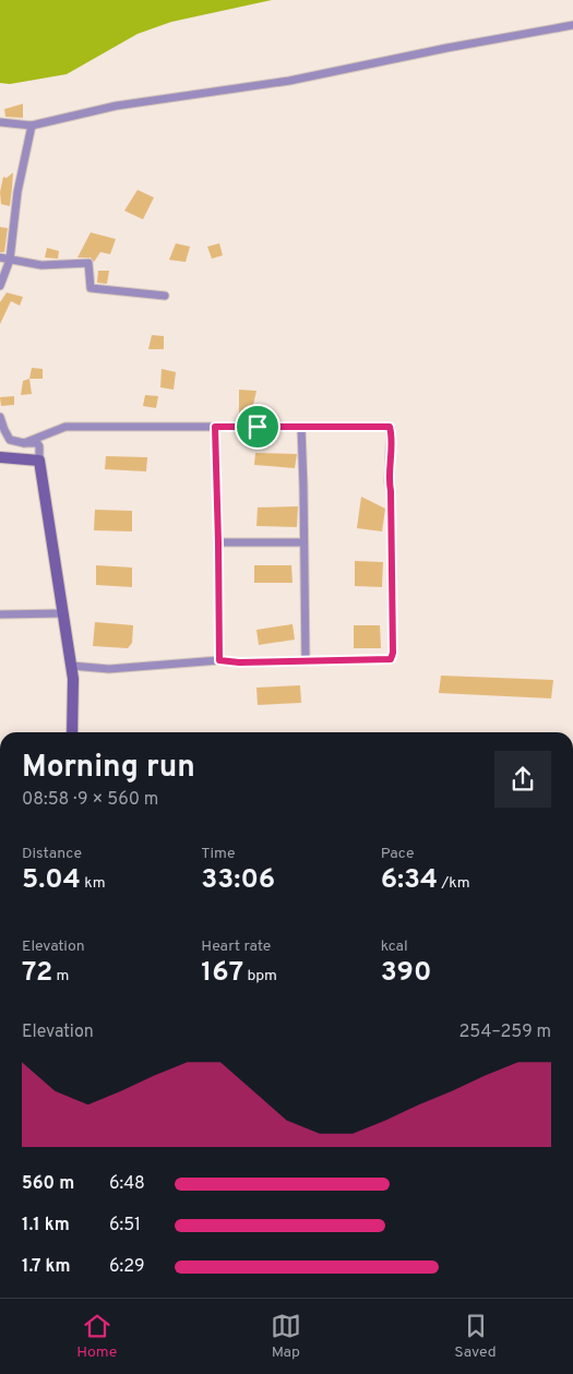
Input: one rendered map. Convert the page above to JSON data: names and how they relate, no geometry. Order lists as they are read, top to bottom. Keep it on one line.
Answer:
{"page":{"heading":["Morning run","08:58 · 9 × 560 m"],"stats":[["Distance","5.04 km"],["Time","33:06"],["Pace","6:34 /km"],["Elevation","72 m"],["Heart rate","167 bpm"],["kcal","390"]],"chart":["Elevation","254–259 m"],"list":[{"name":"560 m","note":"6:48"},{"name":"1.1 km","note":"6:51"},{"name":"1.7 km","note":"6:29"}],"tabs":["Home","Map","Saved"]}}
